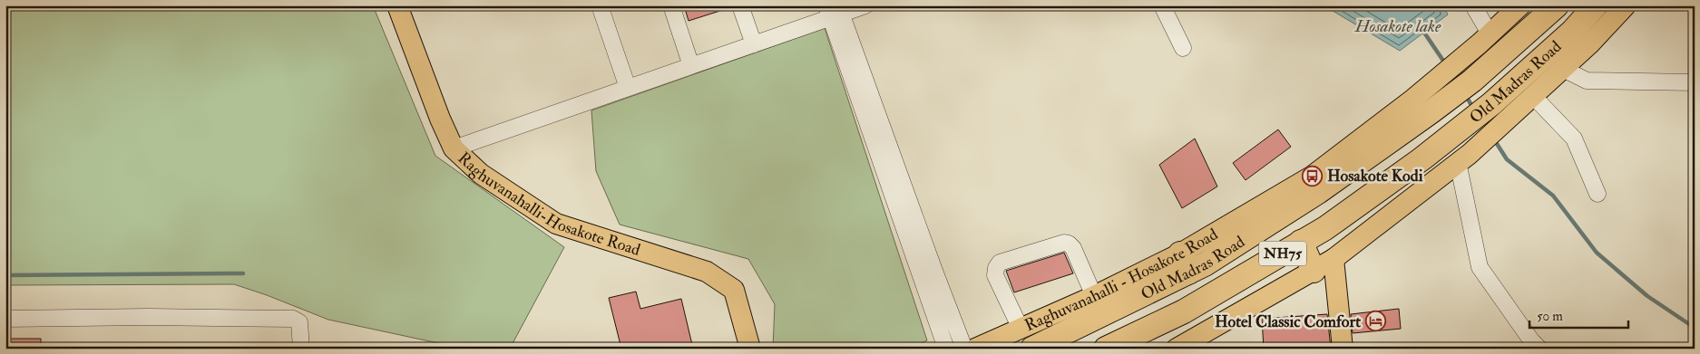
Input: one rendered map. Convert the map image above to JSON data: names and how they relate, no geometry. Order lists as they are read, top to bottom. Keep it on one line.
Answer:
{"streets":{"highway":["Old Madras Road","NH75"],"main road":["Raghuvanahalli-Hosakote Road","Raghuvanahalli - Hosakote Road"]},"crossings":[["Old Madras Road","Raghuvanahalli - Hosakote Road"]],"water":["Hosakote lake"],"places":{"bus stop":["Hosakote Kodi"],"hotel":["Hotel Classic Comfort"]},"scale_bar":"50 m"}
